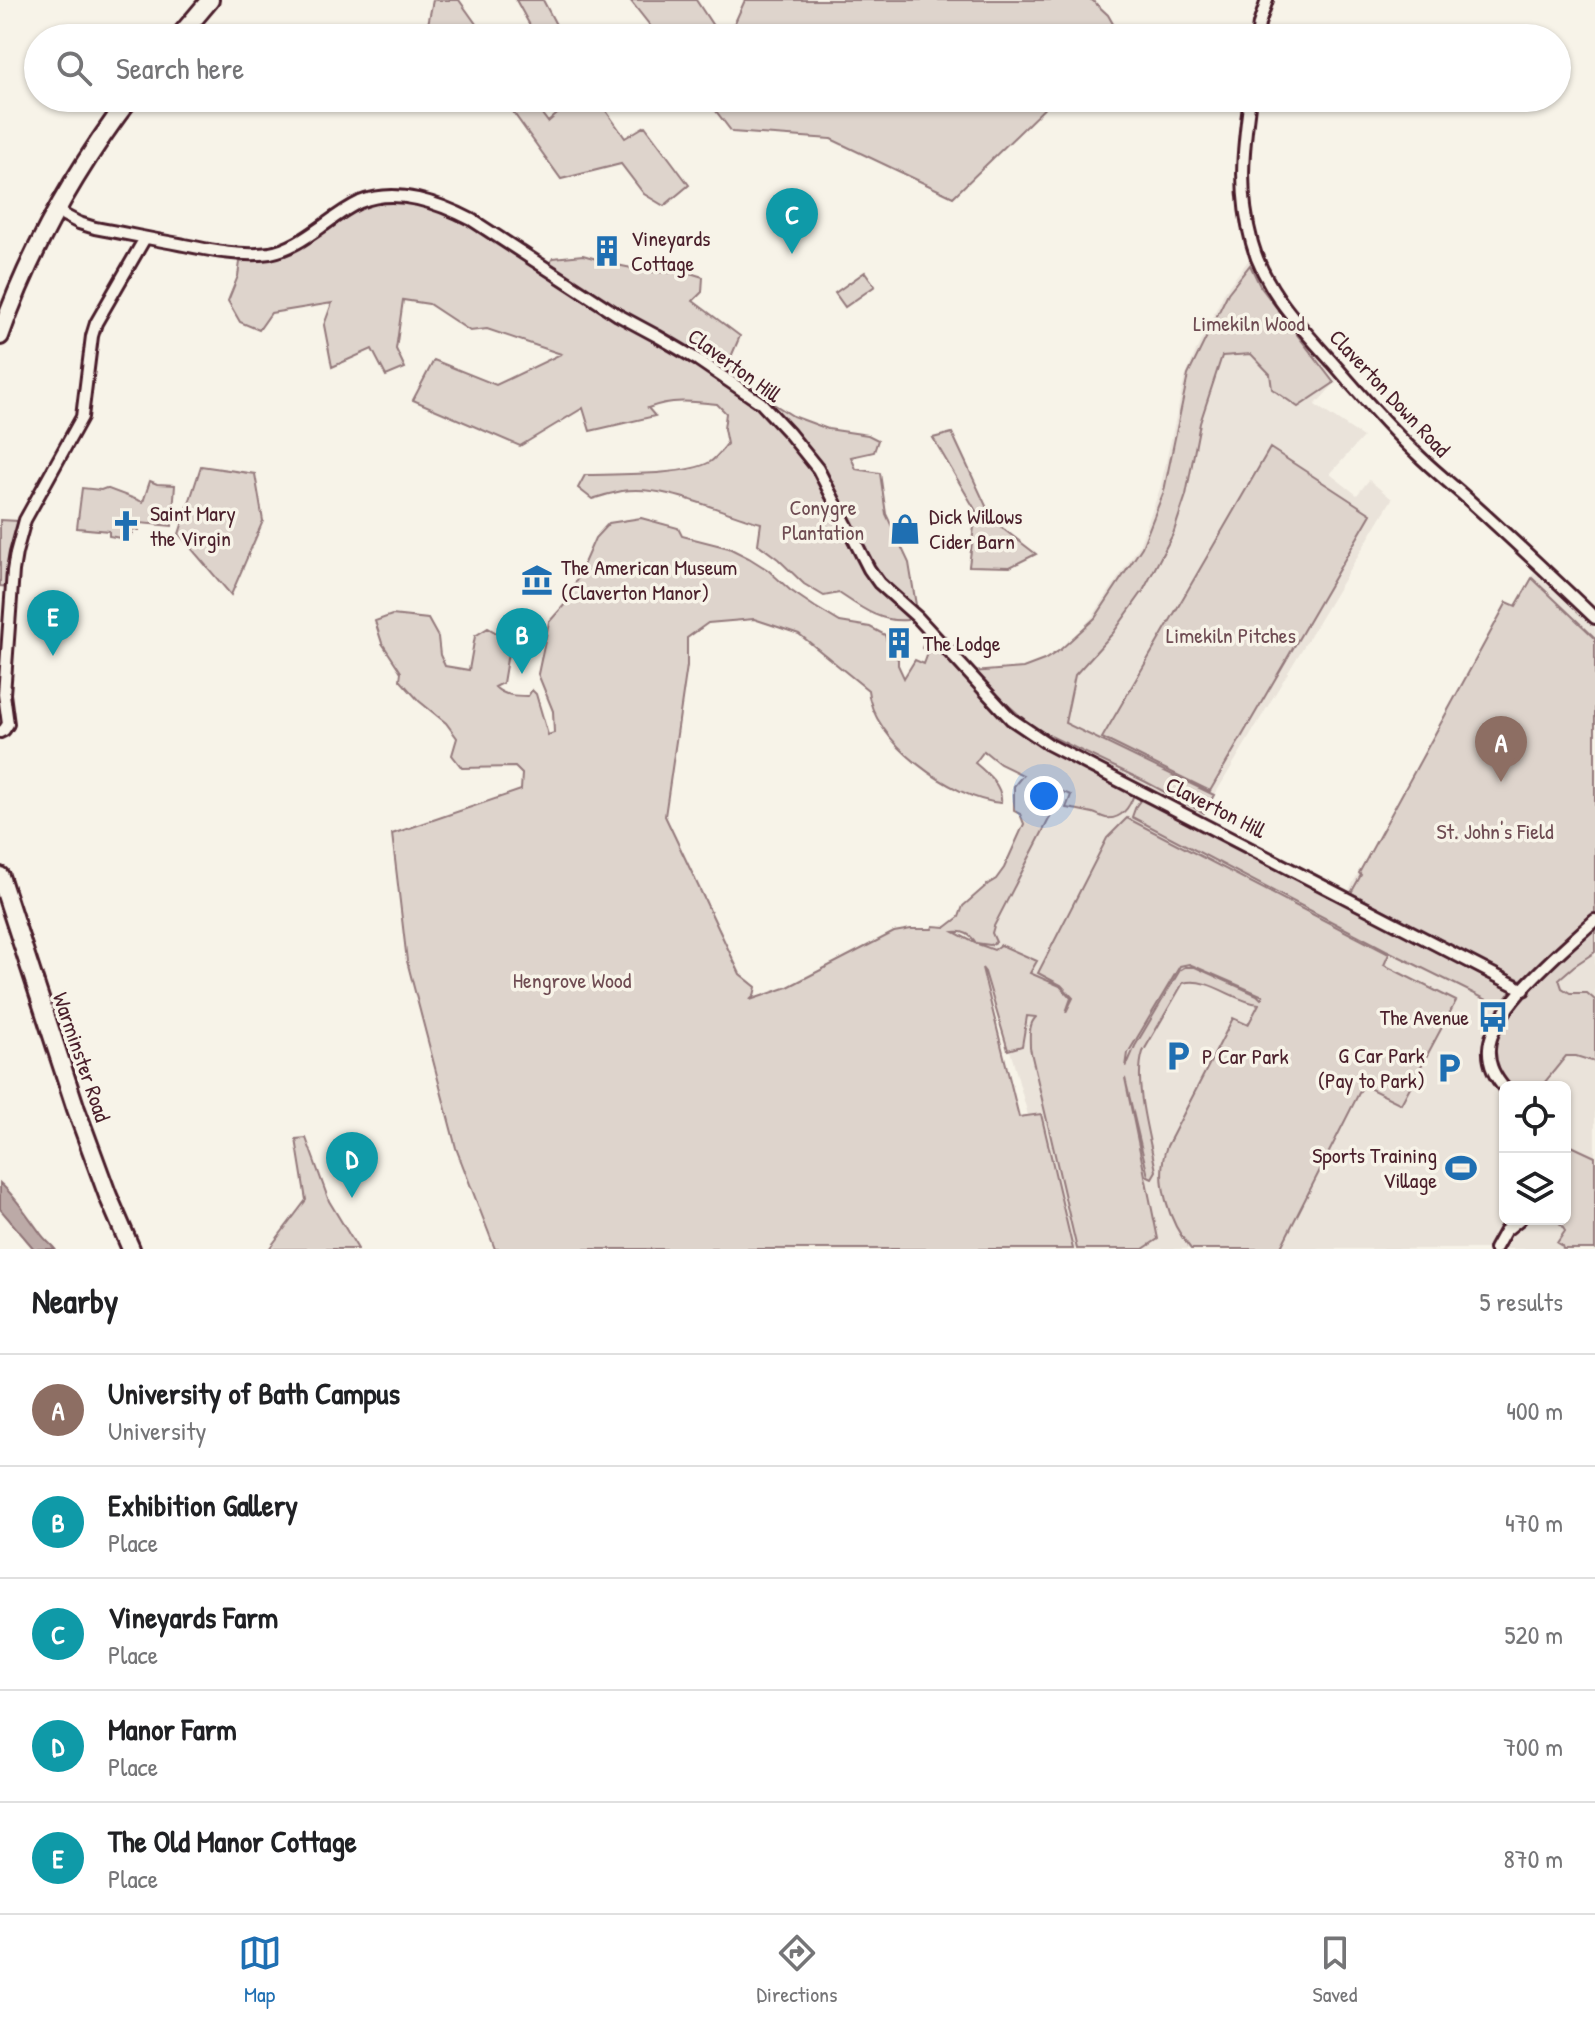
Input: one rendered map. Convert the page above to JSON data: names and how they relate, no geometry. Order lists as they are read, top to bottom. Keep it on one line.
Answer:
{"streets":{"highway":["Warminster Road"],"street":["Claverton Hill","Claverton Down Road"]},"parks":["Limekiln Wood","Conygre Plantation","Limekiln Pitches","St. John's Field","Hengrove Wood"],"places":{"building":["Vineyards Cottage","The Lodge"],"church":["Saint Mary the Virgin"],"shop":["Dick Willows Cider Barn"],"museum":["The American Museum (Claverton Manor)"],"bus stop":["The Avenue"],"parking":["P Car Park","G Car Park (Pay to Park)"],"sports":["Sports Training Village"]},"page":{"search":"Search here","pins":["C","E","B","A","D"],"heading":["Nearby","5 results"],"list":[{"mark":"A","name":"University of Bath Campus","note":"University","value":"400 m"},{"mark":"B","name":"Exhibition Gallery","note":"Place","value":"470 m"},{"mark":"C","name":"Vineyards Farm","note":"Place","value":"520 m"},{"mark":"D","name":"Manor Farm","note":"Place","value":"700 m"},{"mark":"E","name":"The Old Manor Cottage","note":"Place","value":"870 m"}],"nav":["Map","Directions","Saved"]}}
